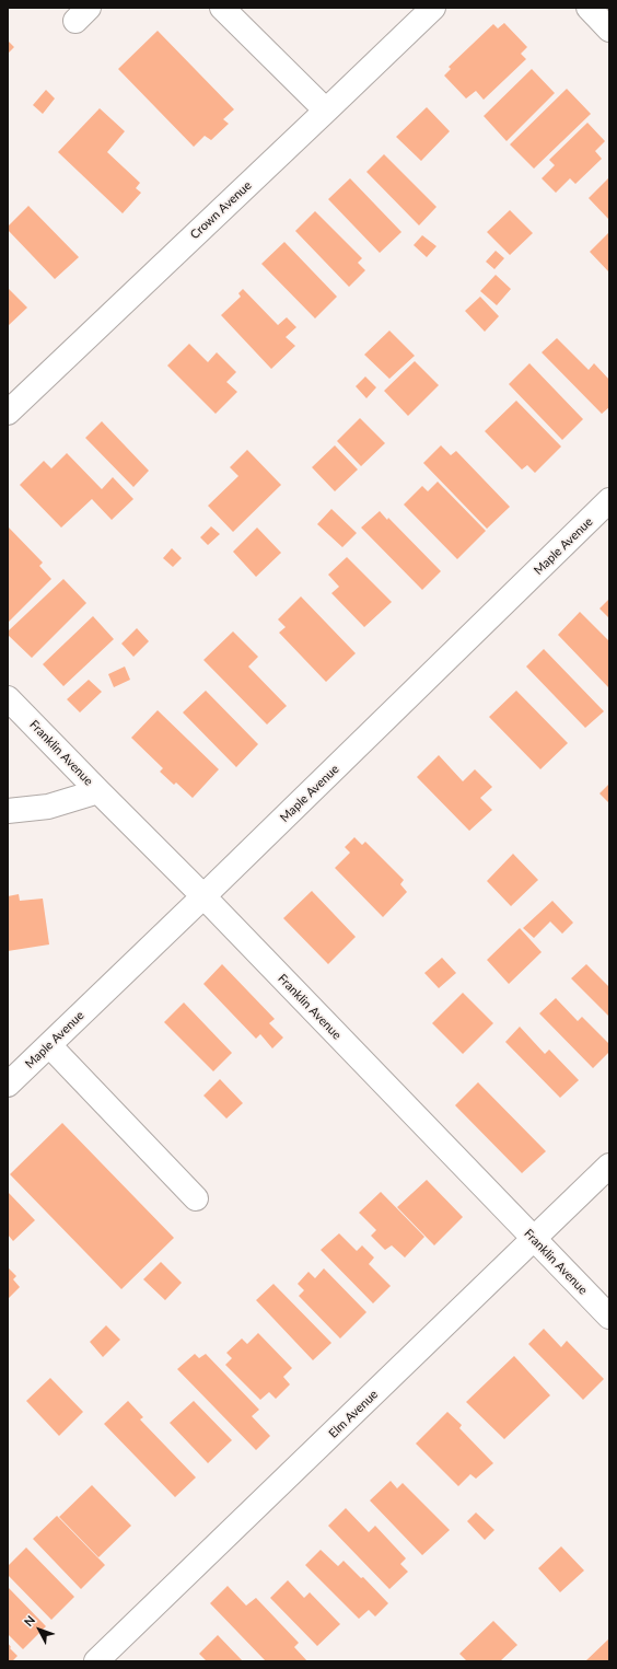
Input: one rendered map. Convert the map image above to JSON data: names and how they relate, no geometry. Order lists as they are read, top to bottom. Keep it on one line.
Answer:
{"streets":{"street":["Crown Avenue","Maple Avenue","Franklin Avenue","Elm Avenue"]},"crossings":[["Maple Avenue","Franklin Avenue"],["Franklin Avenue","Elm Avenue"]],"north":"top left"}
